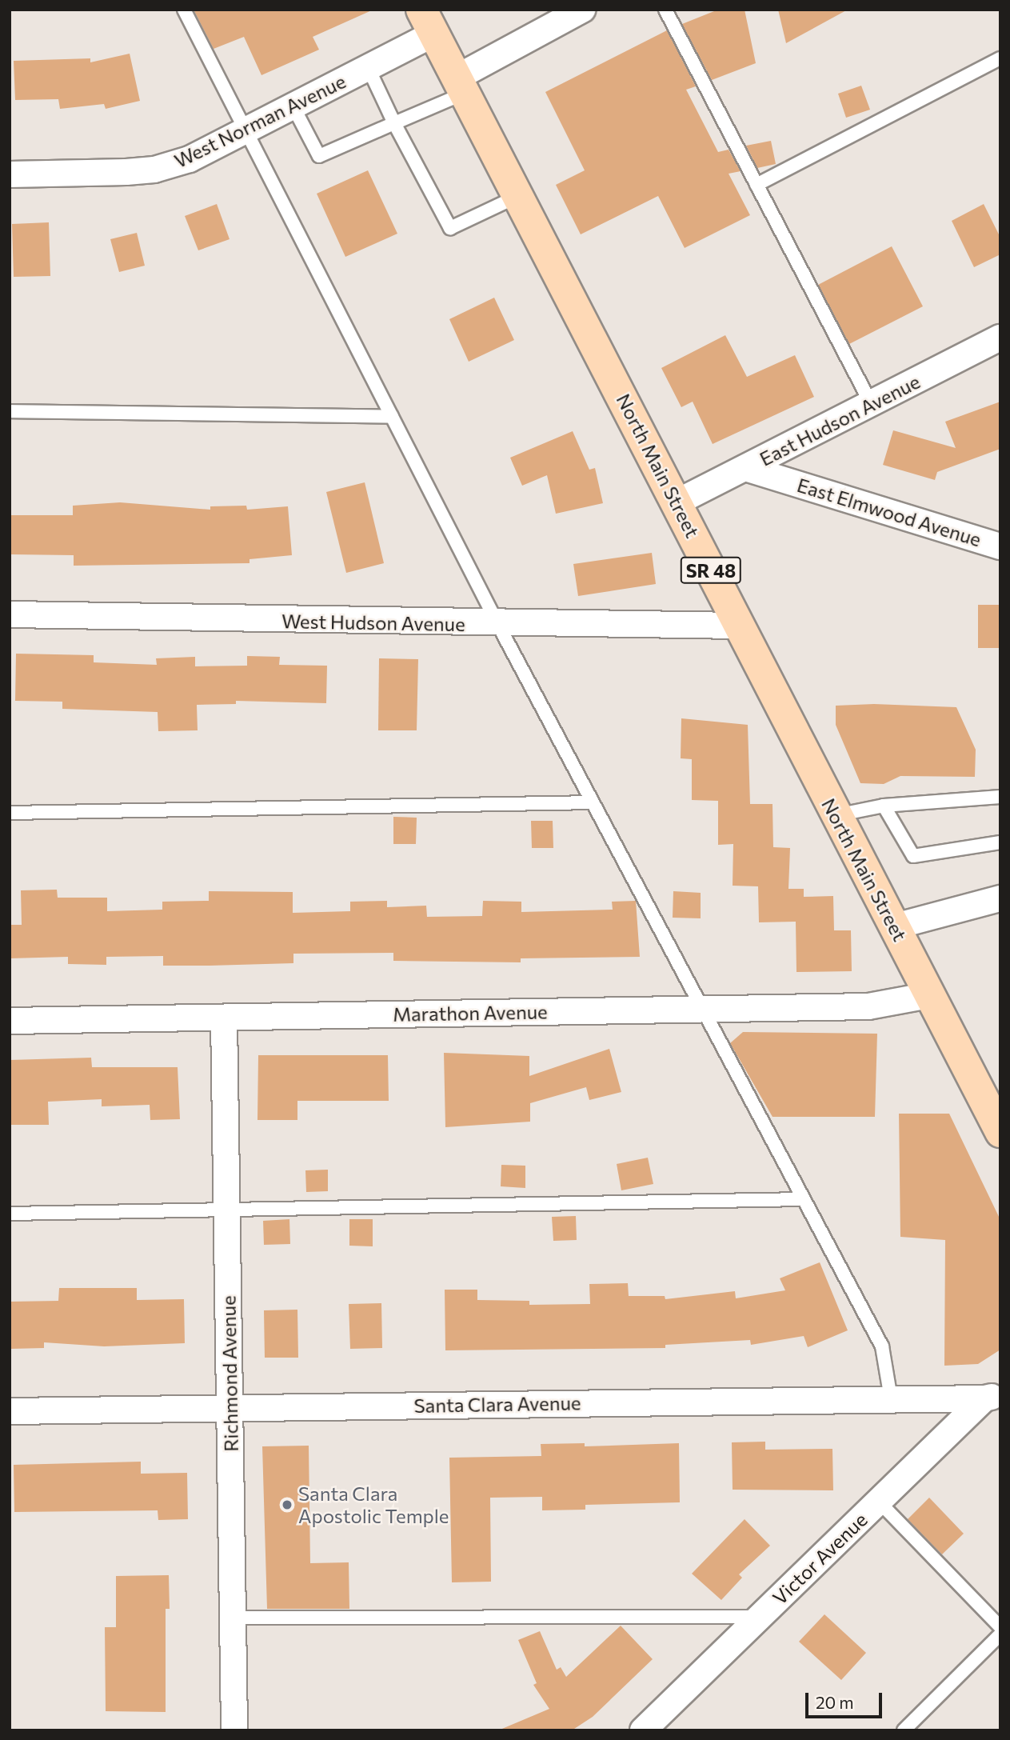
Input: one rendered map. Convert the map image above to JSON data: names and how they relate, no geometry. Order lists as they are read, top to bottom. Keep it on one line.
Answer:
{"streets":{"main road":["North Main Street","SR 48"],"street":["West Norman Avenue","East Hudson Avenue","East Elmwood Avenue","West Hudson Avenue","Marathon Avenue","Richmond Avenue","Santa Clara Avenue","Victor Avenue"]},"crossings":[["West Norman Avenue","North Main Street"],["East Hudson Avenue","North Main Street"],["East Hudson Avenue","East Elmwood Avenue"],["North Main Street","West Hudson Avenue"],["North Main Street","Marathon Avenue"],["Marathon Avenue","Richmond Avenue"],["Richmond Avenue","Santa Clara Avenue"],["Santa Clara Avenue","Victor Avenue"]],"places":["Santa Clara Apostolic Temple"],"scale_bar":"20 m"}
